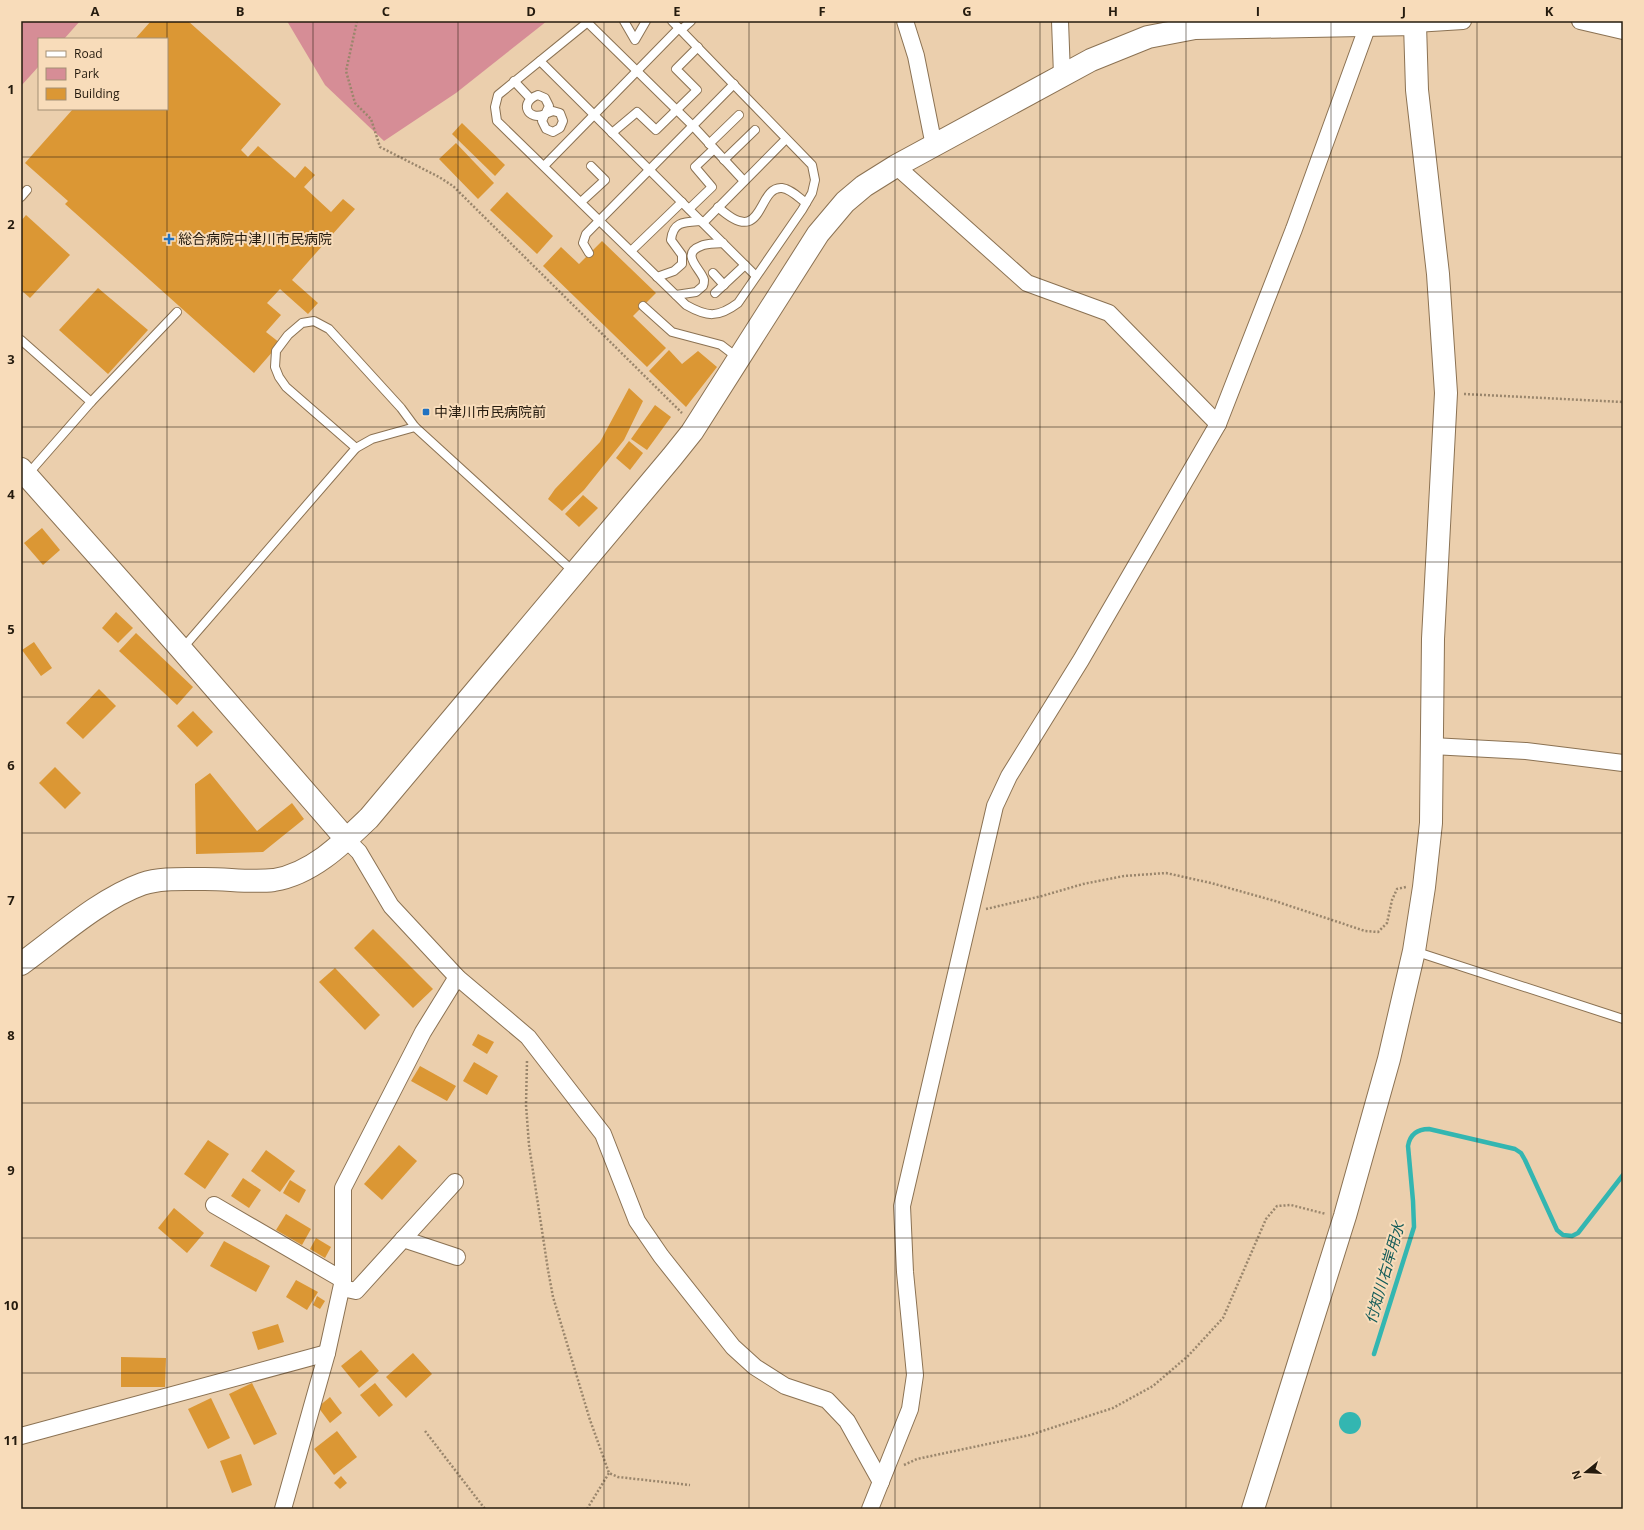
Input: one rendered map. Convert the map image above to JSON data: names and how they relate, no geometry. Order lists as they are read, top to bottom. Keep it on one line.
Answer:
{"water":["付知川右岸用水"],"places":{"health":["総合病院中津川市民病院"],"transit":["中津川市民病院前"]},"legend":["Road","Park","Building"],"north":"left","grid":{"columns":["A","B","C","D","E","F","G","H","I","J","K"],"rows":["1","2","3","4","5","6","7","8","9","10","11"]}}
